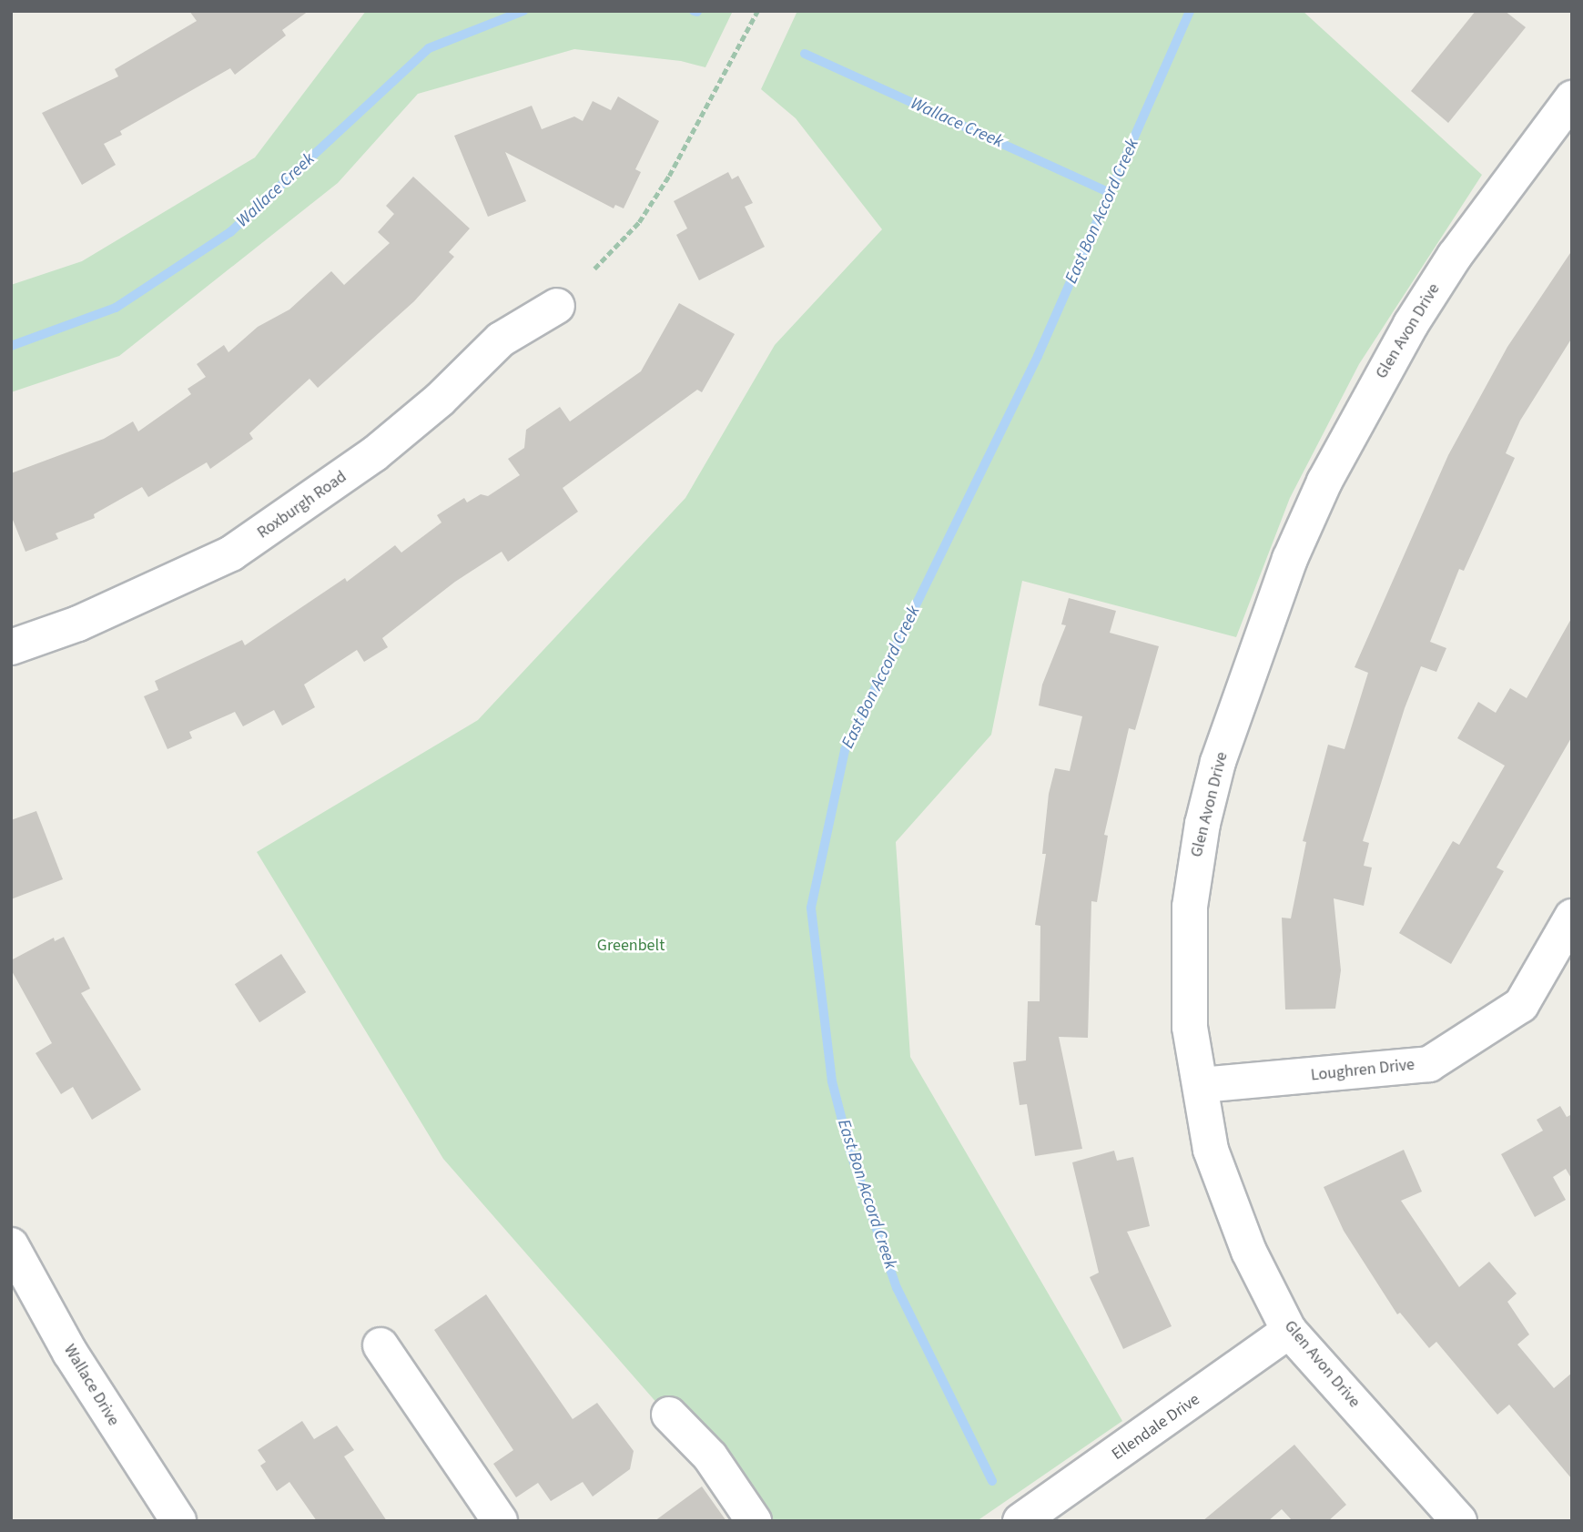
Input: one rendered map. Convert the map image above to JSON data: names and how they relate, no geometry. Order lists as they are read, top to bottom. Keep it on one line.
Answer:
{"streets":{"street":["Glen Avon Drive","Roxburgh Road","Loughren Drive","Wallace Drive","Ellendale Drive"]},"crossings":[["Glen Avon Drive","Loughren Drive"],["Glen Avon Drive","Ellendale Drive"]],"water":["Wallace Creek","East Bon Accord Creek"],"parks":["Greenbelt"]}
